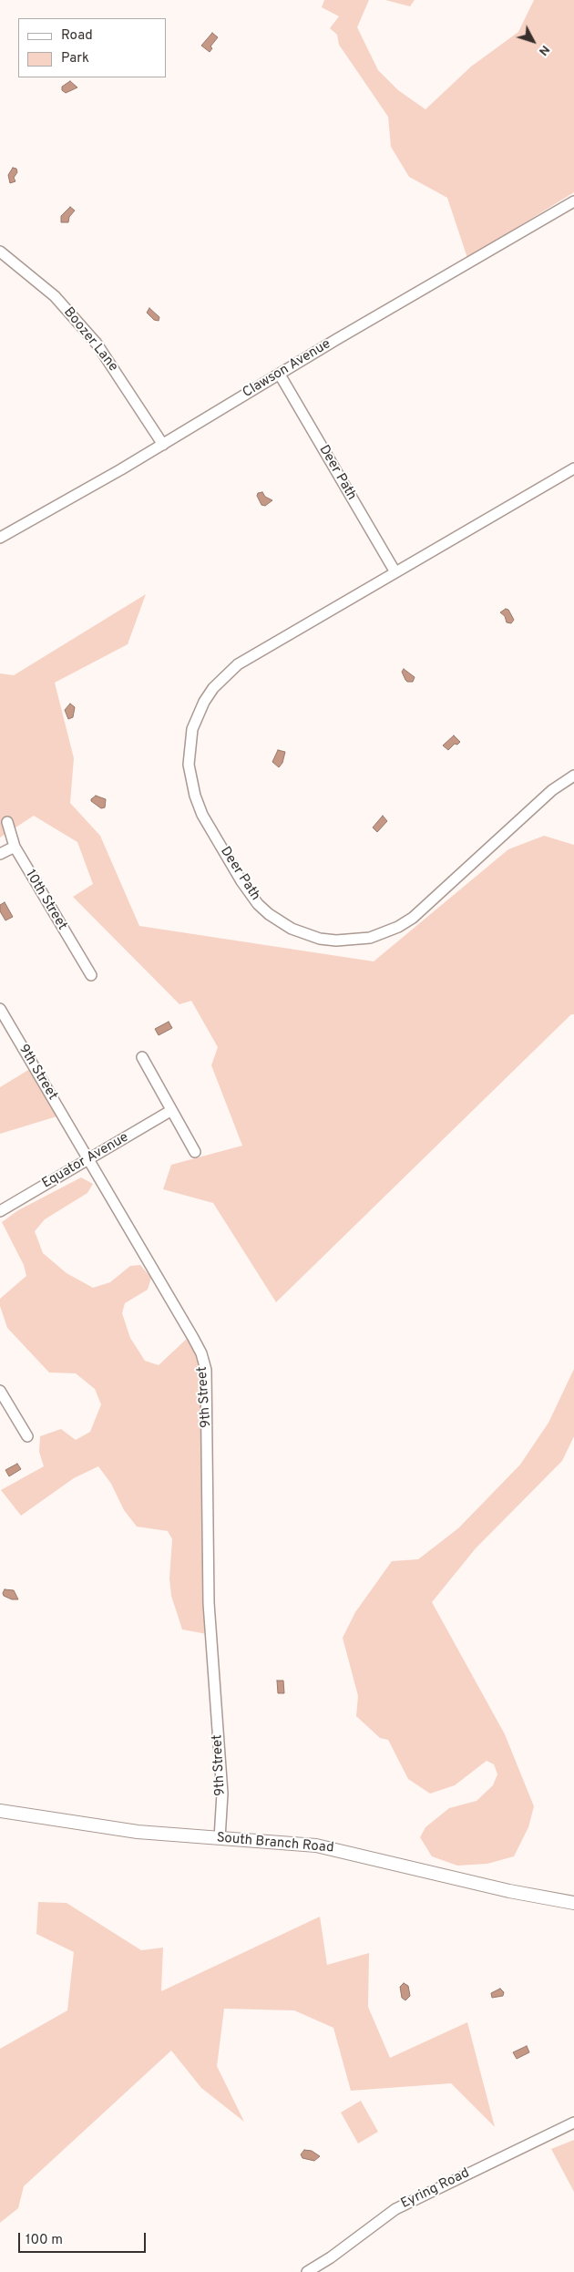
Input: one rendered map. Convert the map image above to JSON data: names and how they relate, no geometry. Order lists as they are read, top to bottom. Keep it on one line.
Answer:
{"streets":{"street":["Boozer Lane","Clawson Avenue","Deer Path","10th Street","9th Street","Equator Avenue","South Branch Road","Eyring Road"]},"crossings":[["Boozer Lane","Clawson Avenue"],["Clawson Avenue","Deer Path"],["9th Street","Equator Avenue"],["9th Street","South Branch Road"]],"legend":["Road","Park"],"scale_bar":"100 m","north":"bottom right"}
